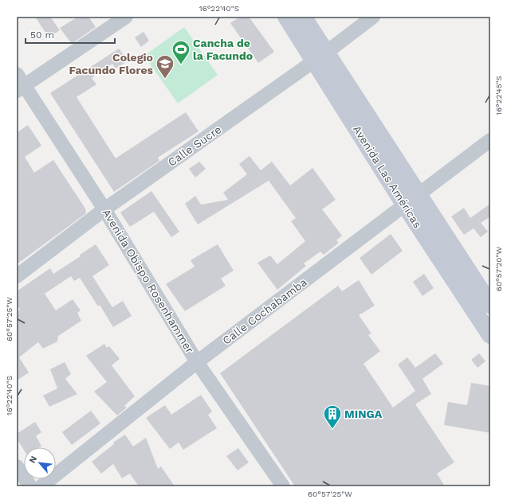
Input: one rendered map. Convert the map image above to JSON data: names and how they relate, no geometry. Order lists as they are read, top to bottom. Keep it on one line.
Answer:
{"streets":{"main road":["Avenida Las Américas"],"street":["Calle Sucre","Avenida Obispo Rosenhammer","Calle Cochabamba"]},"crossings":[["Calle Sucre","Avenida Las Américas"],["Calle Sucre","Avenida Obispo Rosenhammer"],["Avenida Las Américas","Calle Cochabamba"],["Avenida Obispo Rosenhammer","Calle Cochabamba"]],"places":{"sports":["Cancha de la Facundo"],"school or university":["Colegio Facundo Flores"],"building":["MINGA"]},"scale_bar":"50 m","north":"top left","coordinates":["16°22'40\"S","16°22'45\"S","60°57'20\"W","60°57'25\"W"]}
